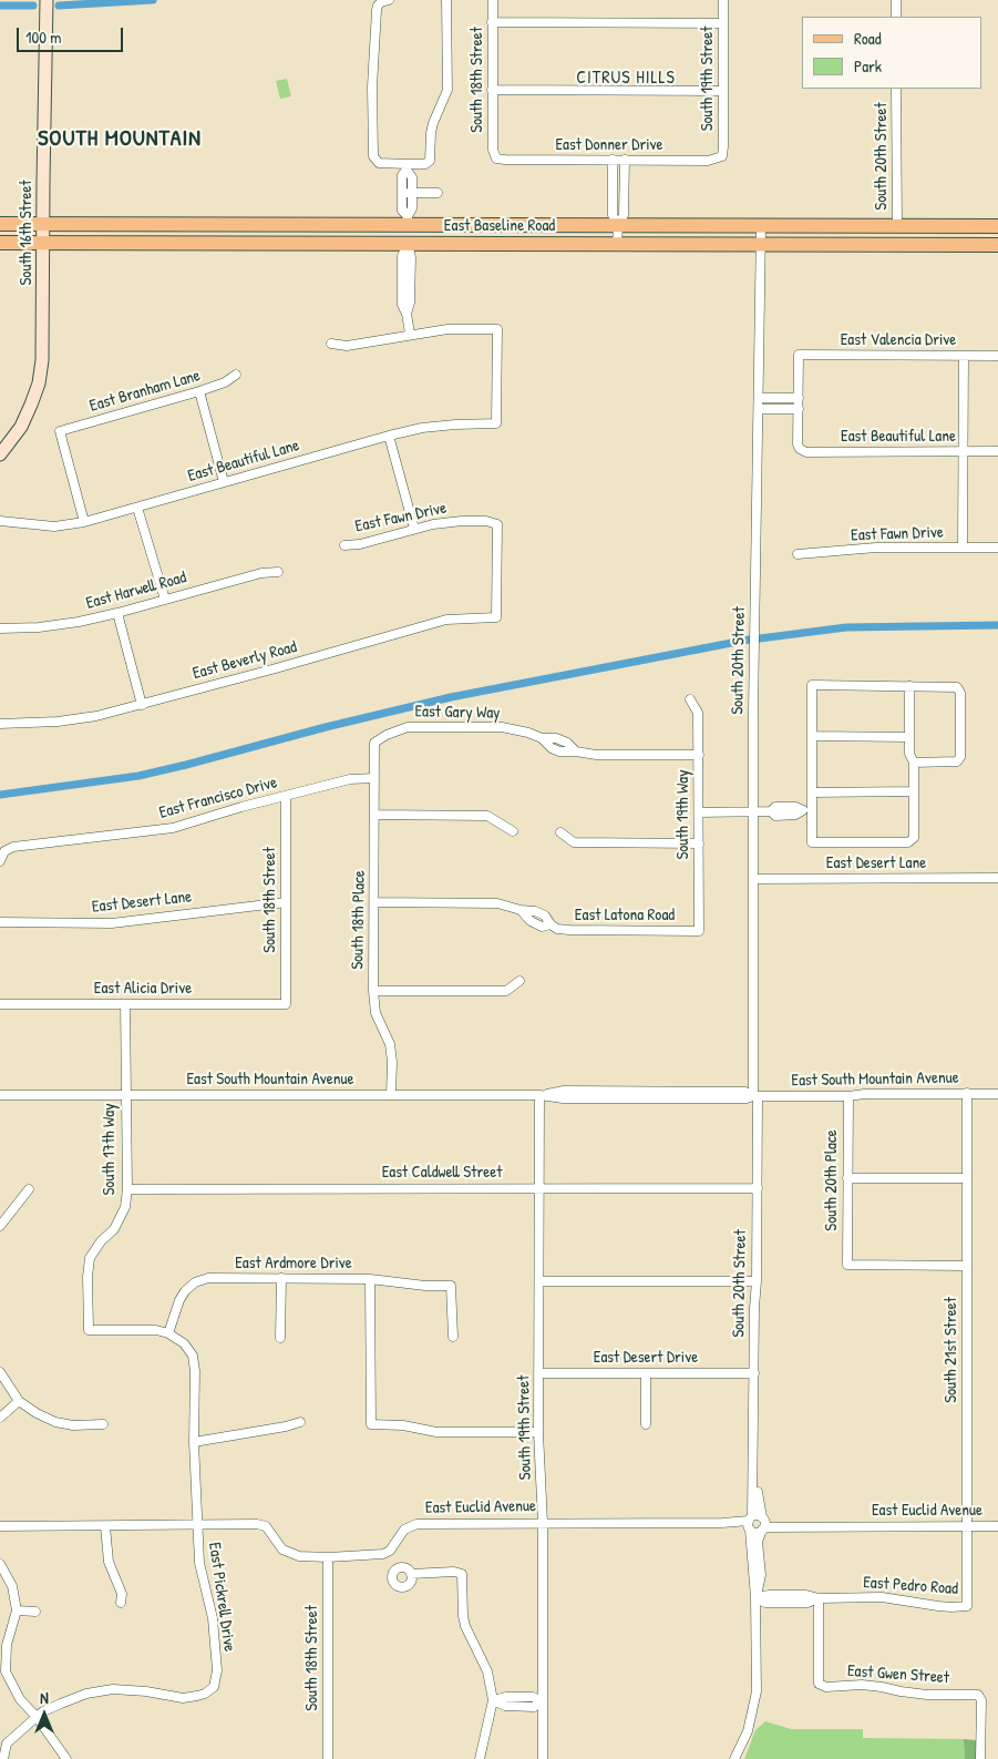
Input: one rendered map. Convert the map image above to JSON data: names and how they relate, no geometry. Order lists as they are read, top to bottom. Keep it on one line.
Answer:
{"streets":{"main road":["East Baseline Road","South 16th Street"],"street":["South 19th Street","South 18th Street","East Donner Drive","South 20th Street","East Valencia Drive","East Branham Lane","East Beautiful Lane","East Fawn Drive","East Harwell Road","East Beverly Road","East Gary Way","East Francisco Drive","South 19th Way","East Desert Lane","East Latona Road","South 18th Place","East Alicia Drive","East South Mountain Avenue","South 17th Way","East Caldwell Street","South 20th Place","East Ardmore Drive","South 21st Street","East Desert Drive","East Euclid Avenue","East Pedro Road","East Pickrell Drive","East Gwen Street"]},"crossings":[["South 19th Street","East Donner Drive"],["South 19th Street","East South Mountain Avenue"],["South 19th Street","East Caldwell Street"],["South 19th Street","East Desert Drive"],["South 19th Street","East Euclid Avenue"],["South 18th Street","East Donner Drive"],["South 18th Street","East Francisco Drive"],["South 18th Street","East Desert Lane"],["South 18th Street","East Alicia Drive"],["South 18th Street","East Euclid Avenue"],["South 20th Street","East Baseline Road"],["South 20th Street","East Desert Lane"],["South 20th Street","East South Mountain Avenue"],["South 20th Street","East Caldwell Street"],["South 20th Street","East Desert Drive"],["South 20th Street","East Euclid Avenue"],["South 20th Street","East Pedro Road"],["East Baseline Road","South 16th Street"],["East Branham Lane","East Beautiful Lane"],["East Fawn Drive","East Beverly Road"],["East Gary Way","South 19th Way"],["East Gary Way","South 18th Place"],["East Francisco Drive","South 18th Place"],["South 19th Way","East Latona Road"],["East Latona Road","South 18th Place"],["South 18th Place","East South Mountain Avenue"],["East Alicia Drive","South 17th Way"],["East South Mountain Avenue","South 17th Way"],["East South Mountain Avenue","South 20th Place"],["East South Mountain Avenue","South 21st Street"],["South 17th Way","East Caldwell Street"],["South 17th Way","East Ardmore Drive"],["South 17th Way","East Euclid Avenue"],["South 17th Way","East Pickrell Drive"],["South 20th Place","South 21st Street"],["South 21st Street","East Euclid Avenue"],["South 21st Street","East Pedro Road"],["East Euclid Avenue","East Pickrell Drive"],["East Pedro Road","East Gwen Street"]],"districts":["CITRUS HILLS","SOUTH MOUNTAIN"],"legend":["Road","Park"],"scale_bar":"100 m","north":"top"}
